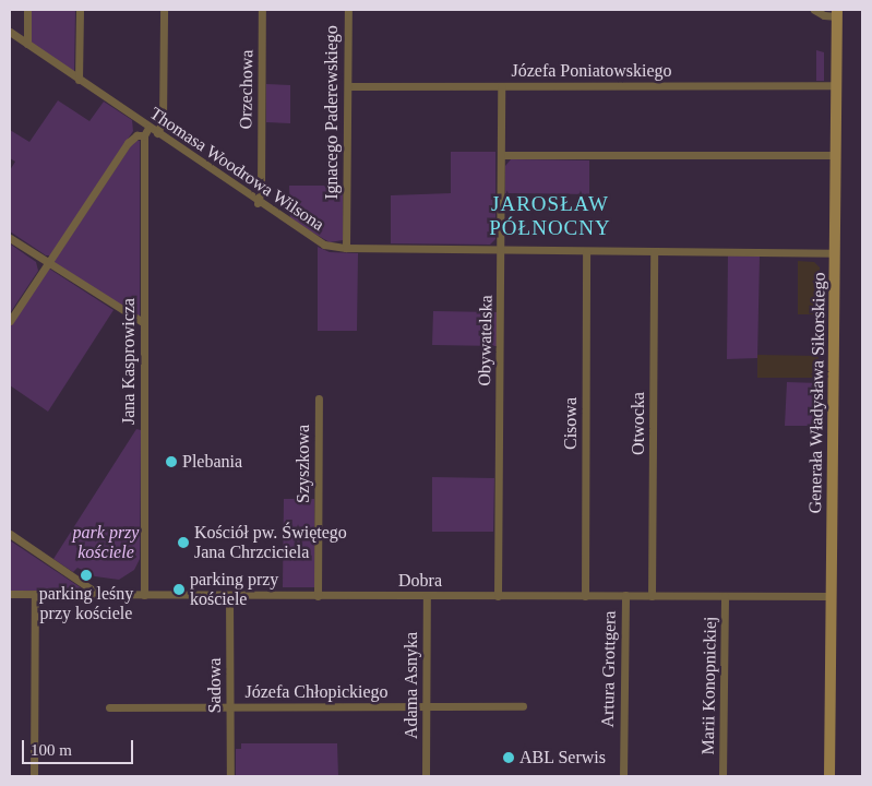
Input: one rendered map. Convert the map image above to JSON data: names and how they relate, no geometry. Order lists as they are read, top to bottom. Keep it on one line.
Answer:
{"streets":{"main road":["Generała Władysława Sikorskiego"],"street":["Józefa Poniatowskiego","Orzechowa","Ignacego Paderewskiego","Thomasa Woodrowa Wilsona","Obywatelska","Jana Kasprowicza","Cisowa","Otwocka","Szyszkowa","Dobra","Artura Grottgera","Sadowa","Adama Asnyka","Marii Konopnickiej","Józefa Chłopickiego"]},"crossings":[["Józefa Poniatowskiego","Ignacego Paderewskiego"],["Józefa Poniatowskiego","Obywatelska"],["Józefa Poniatowskiego","Generała Władysława Sikorskiego"],["Orzechowa","Thomasa Woodrowa Wilsona"],["Ignacego Paderewskiego","Thomasa Woodrowa Wilsona"],["Thomasa Woodrowa Wilsona","Obywatelska"],["Thomasa Woodrowa Wilsona","Jana Kasprowicza"],["Thomasa Woodrowa Wilsona","Generała Władysława Sikorskiego"],["Thomasa Woodrowa Wilsona","Cisowa"],["Thomasa Woodrowa Wilsona","Otwocka"],["Obywatelska","Dobra"],["Jana Kasprowicza","Dobra"],["Generała Władysława Sikorskiego","Dobra"],["Cisowa","Dobra"],["Otwocka","Dobra"],["Szyszkowa","Dobra"],["Dobra","Artura Grottgera"],["Dobra","Sadowa"],["Dobra","Adama Asnyka"],["Dobra","Marii Konopnickiej"],["Sadowa","Józefa Chłopickiego"],["Adama Asnyka","Józefa Chłopickiego"]],"districts":["JAROSŁAW PÓŁNOCNY"],"parks":["park przy kościele"],"places":["Plebania","Kościół pw. Świętego Jana Chrzciciela","parking leśny przy kościele","parking przy kościele","ABL Serwis"],"scale_bar":"100 m"}
